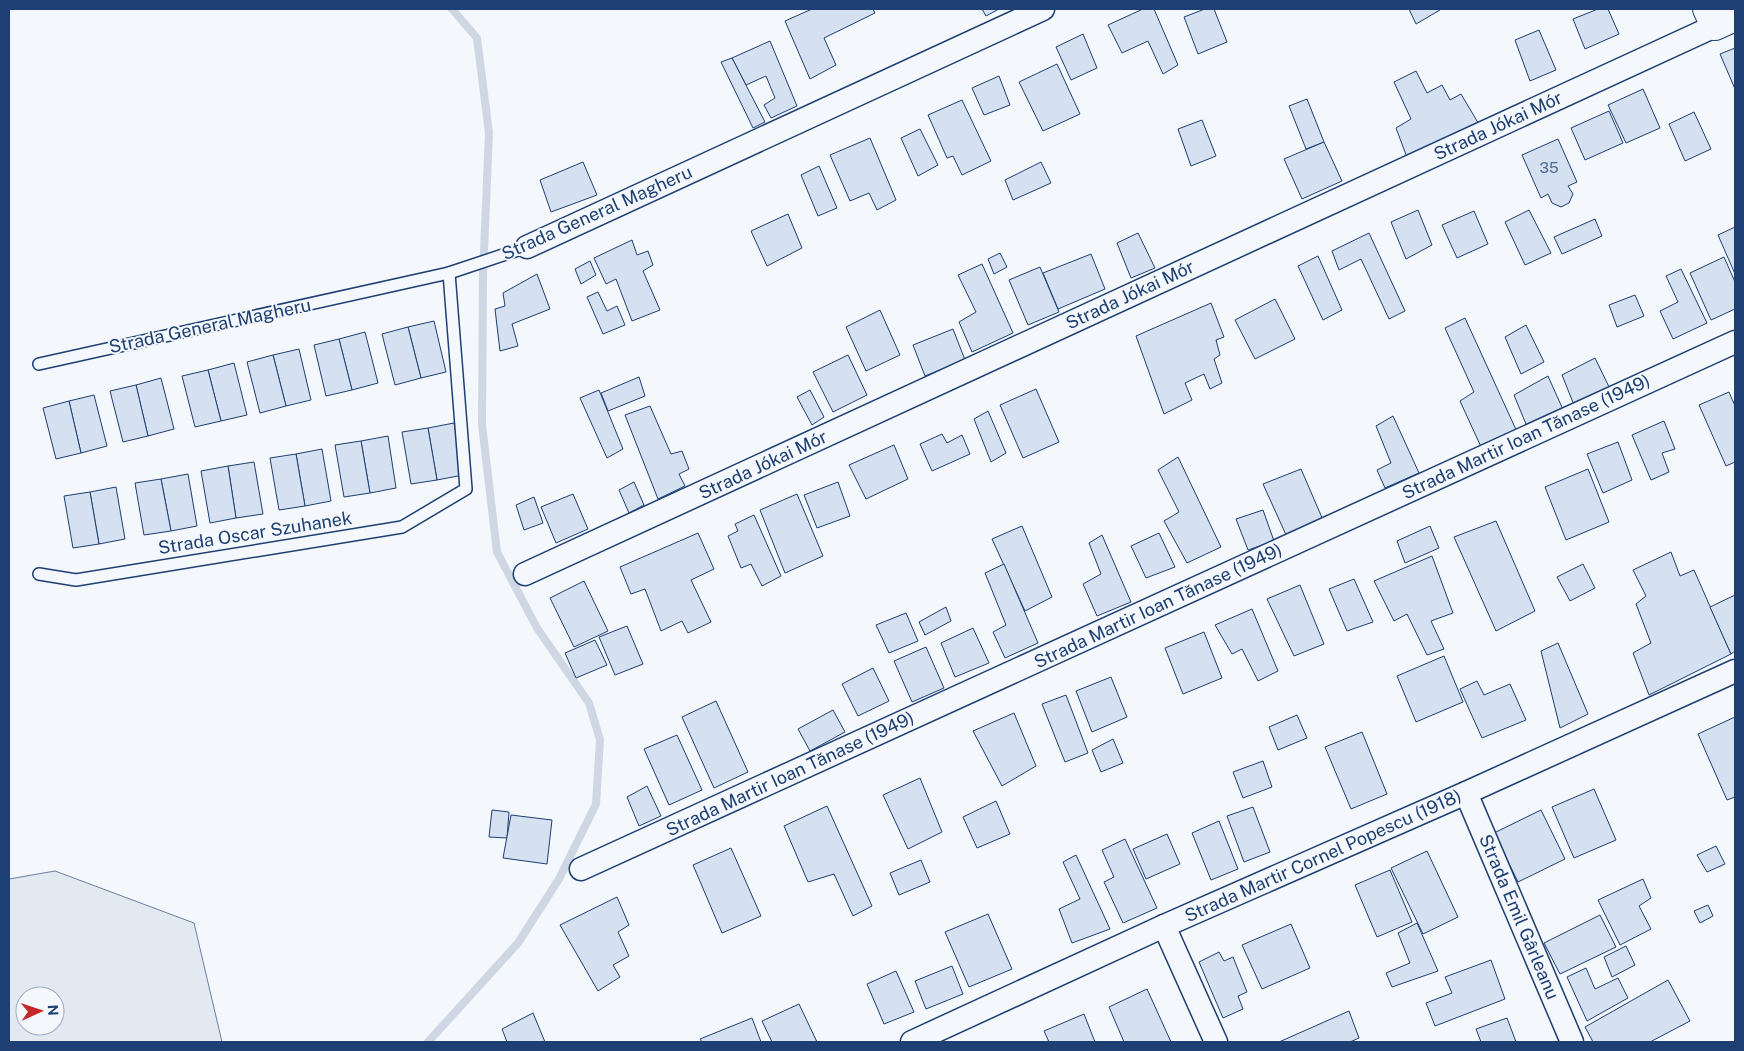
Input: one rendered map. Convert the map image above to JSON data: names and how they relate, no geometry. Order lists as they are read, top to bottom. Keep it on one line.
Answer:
{"streets":{"street":["Strada Jókai Mór","Strada General Magheru","Strada Martir Ioan Tănase (1949)","Strada Martir Cornel Popescu (1918)","Strada Emil Gârleanu"],"lane":["Strada Oscar Szuhanek"]},"crossings":[["Strada General Magheru","Strada Oscar Szuhanek"],["Strada Martir Cornel Popescu (1918)","Strada Emil Gârleanu"]],"house_numbers":["35"],"north":"right"}
